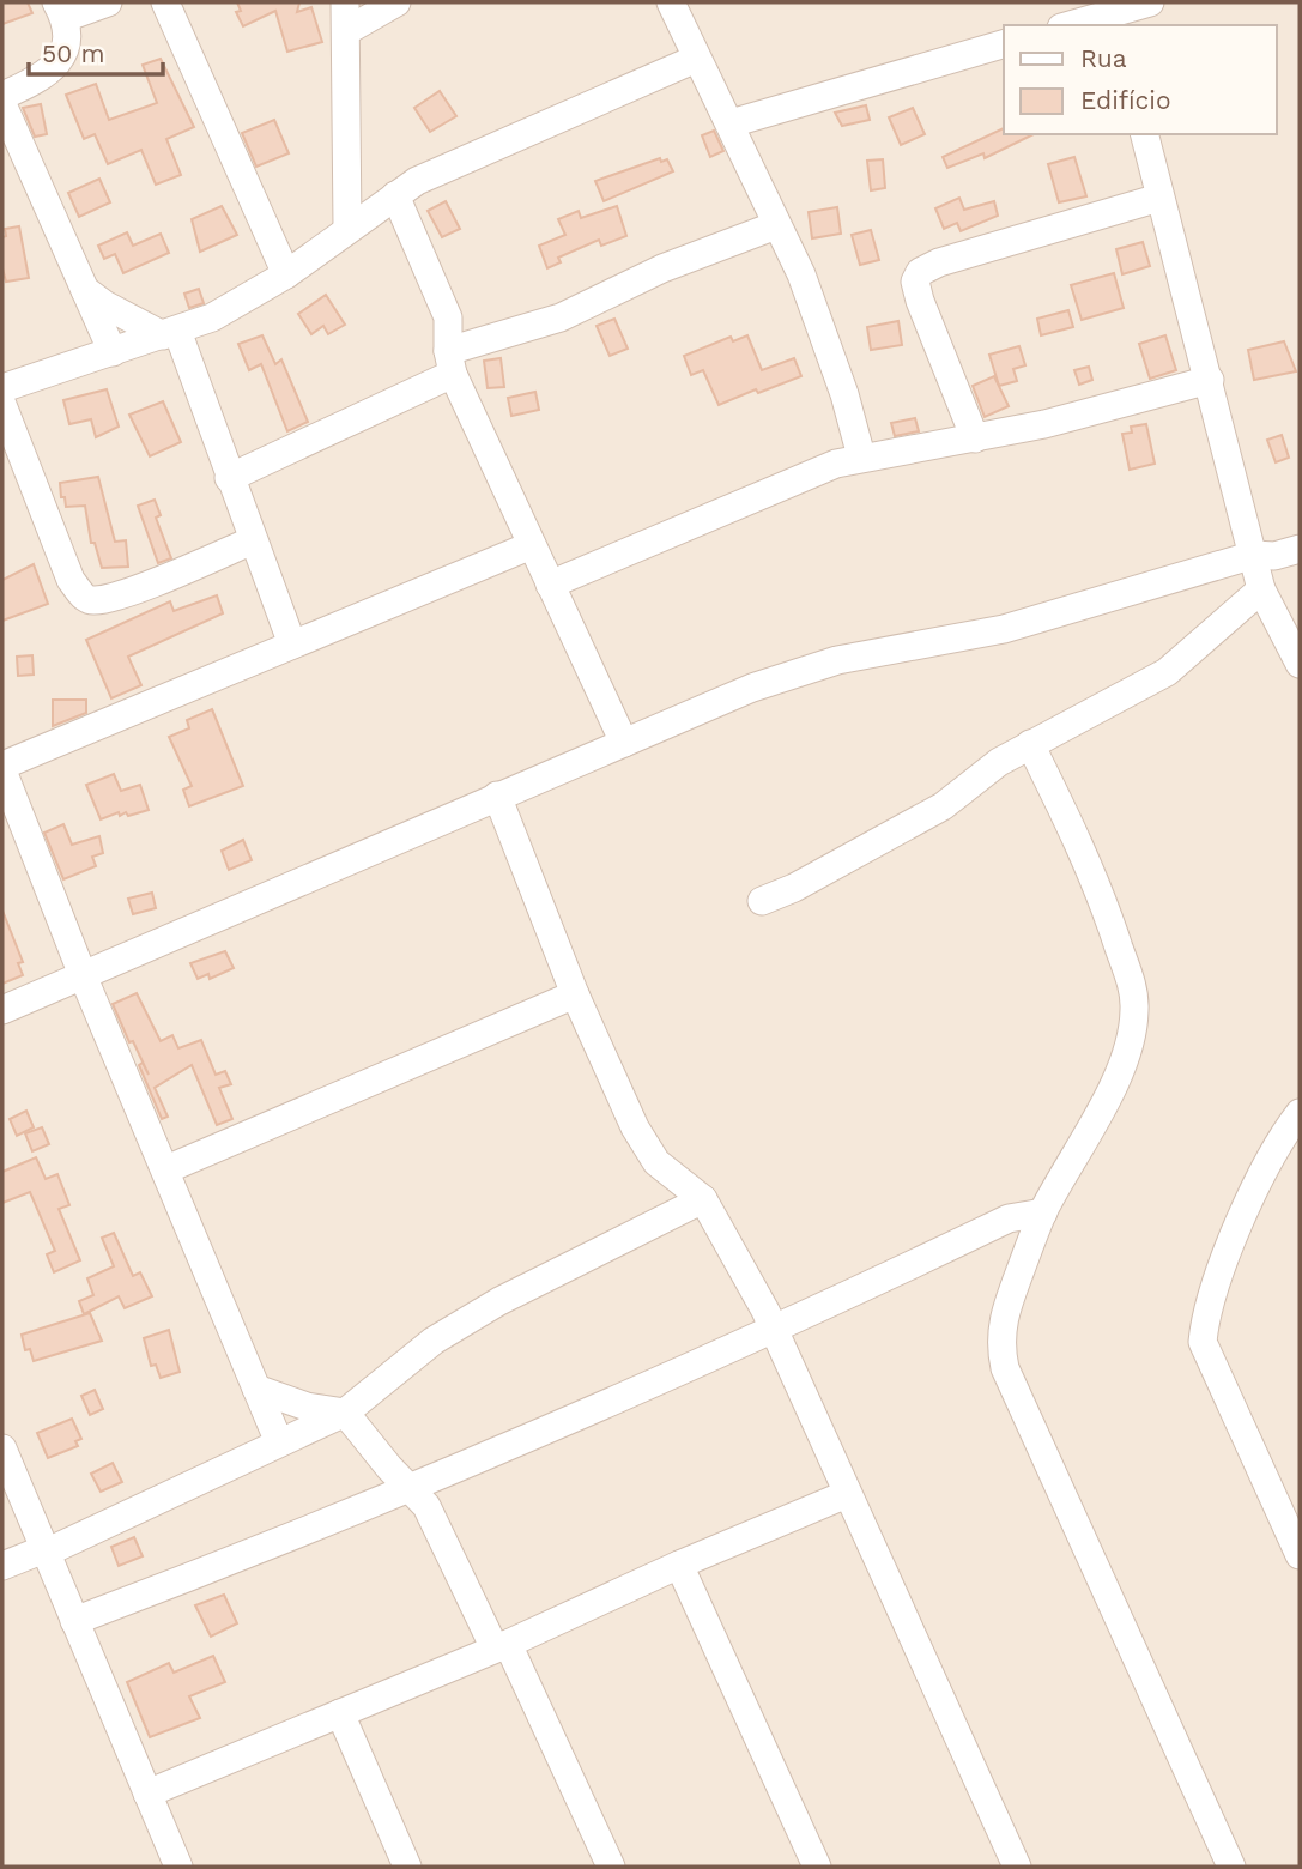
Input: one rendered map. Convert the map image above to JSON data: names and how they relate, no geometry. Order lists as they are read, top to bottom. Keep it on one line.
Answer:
{"legend":["Rua","Edifício"],"scale_bar":"50 m"}
